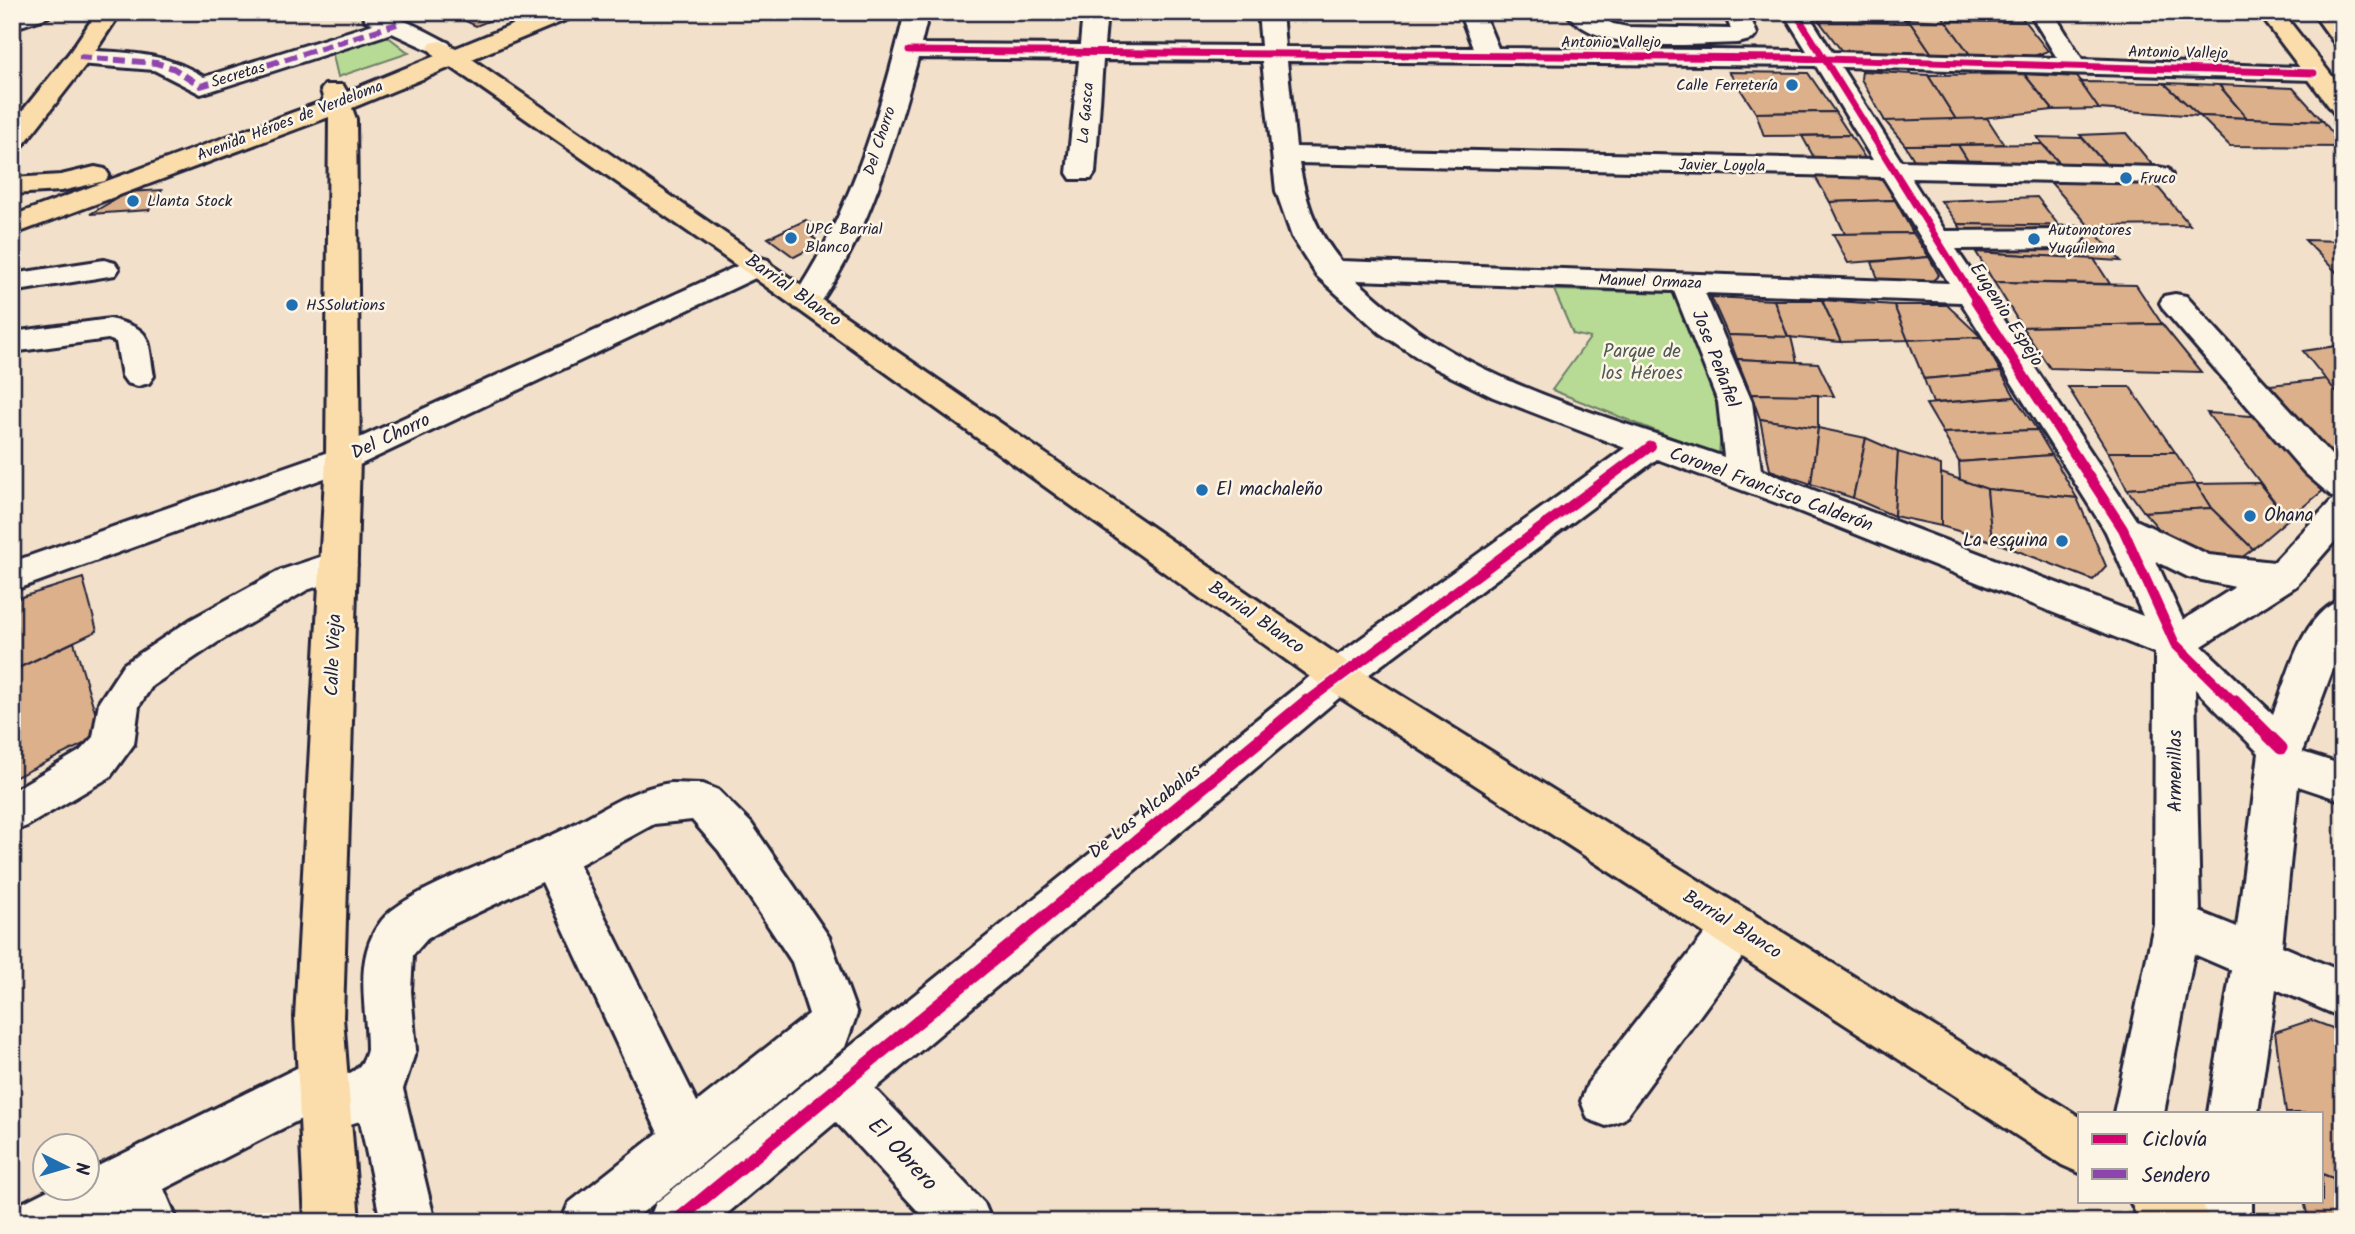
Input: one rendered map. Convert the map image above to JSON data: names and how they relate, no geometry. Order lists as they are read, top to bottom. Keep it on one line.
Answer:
{"streets":{"main road":["Avenida Héroes de Verdeloma","Barrial Blanco","Calle Vieja"],"street":["Antonio Vallejo","Secretas","La Gasca","Del Chorro","Javier Loyola","Manuel Ormaza","Eugenio Espejo","Jose Peñafiel","Coronel Francisco Calderón","Armenillas","De Las Alcabalas","El Obrero"]},"crossings":[["Antonio Vallejo","La Gasca"],["Antonio Vallejo","Del Chorro"],["Antonio Vallejo","Eugenio Espejo"],["Antonio Vallejo","Coronel Francisco Calderón"],["Avenida Héroes de Verdeloma","Barrial Blanco"],["Avenida Héroes de Verdeloma","Calle Vieja"],["Del Chorro","Barrial Blanco"],["Del Chorro","Calle Vieja"],["Javier Loyola","Eugenio Espejo"],["Javier Loyola","Coronel Francisco Calderón"],["Manuel Ormaza","Eugenio Espejo"],["Manuel Ormaza","Jose Peñafiel"],["Manuel Ormaza","Coronel Francisco Calderón"],["Barrial Blanco","De Las Alcabalas"],["Eugenio Espejo","Coronel Francisco Calderón"],["Eugenio Espejo","Armenillas"],["Jose Peñafiel","Coronel Francisco Calderón"],["Coronel Francisco Calderón","Armenillas"],["Coronel Francisco Calderón","De Las Alcabalas"],["De Las Alcabalas","El Obrero"]],"parks":["Parque de los Héroes"],"places":["Calle Ferretería","Fruco","Llanta Stock","UPC Barrial Blanco","Automotores Yuquilema","HSSolutions","El machaleño","Ohana","La esquina"],"legend":["Ciclovía","Sendero"],"north":"right"}
